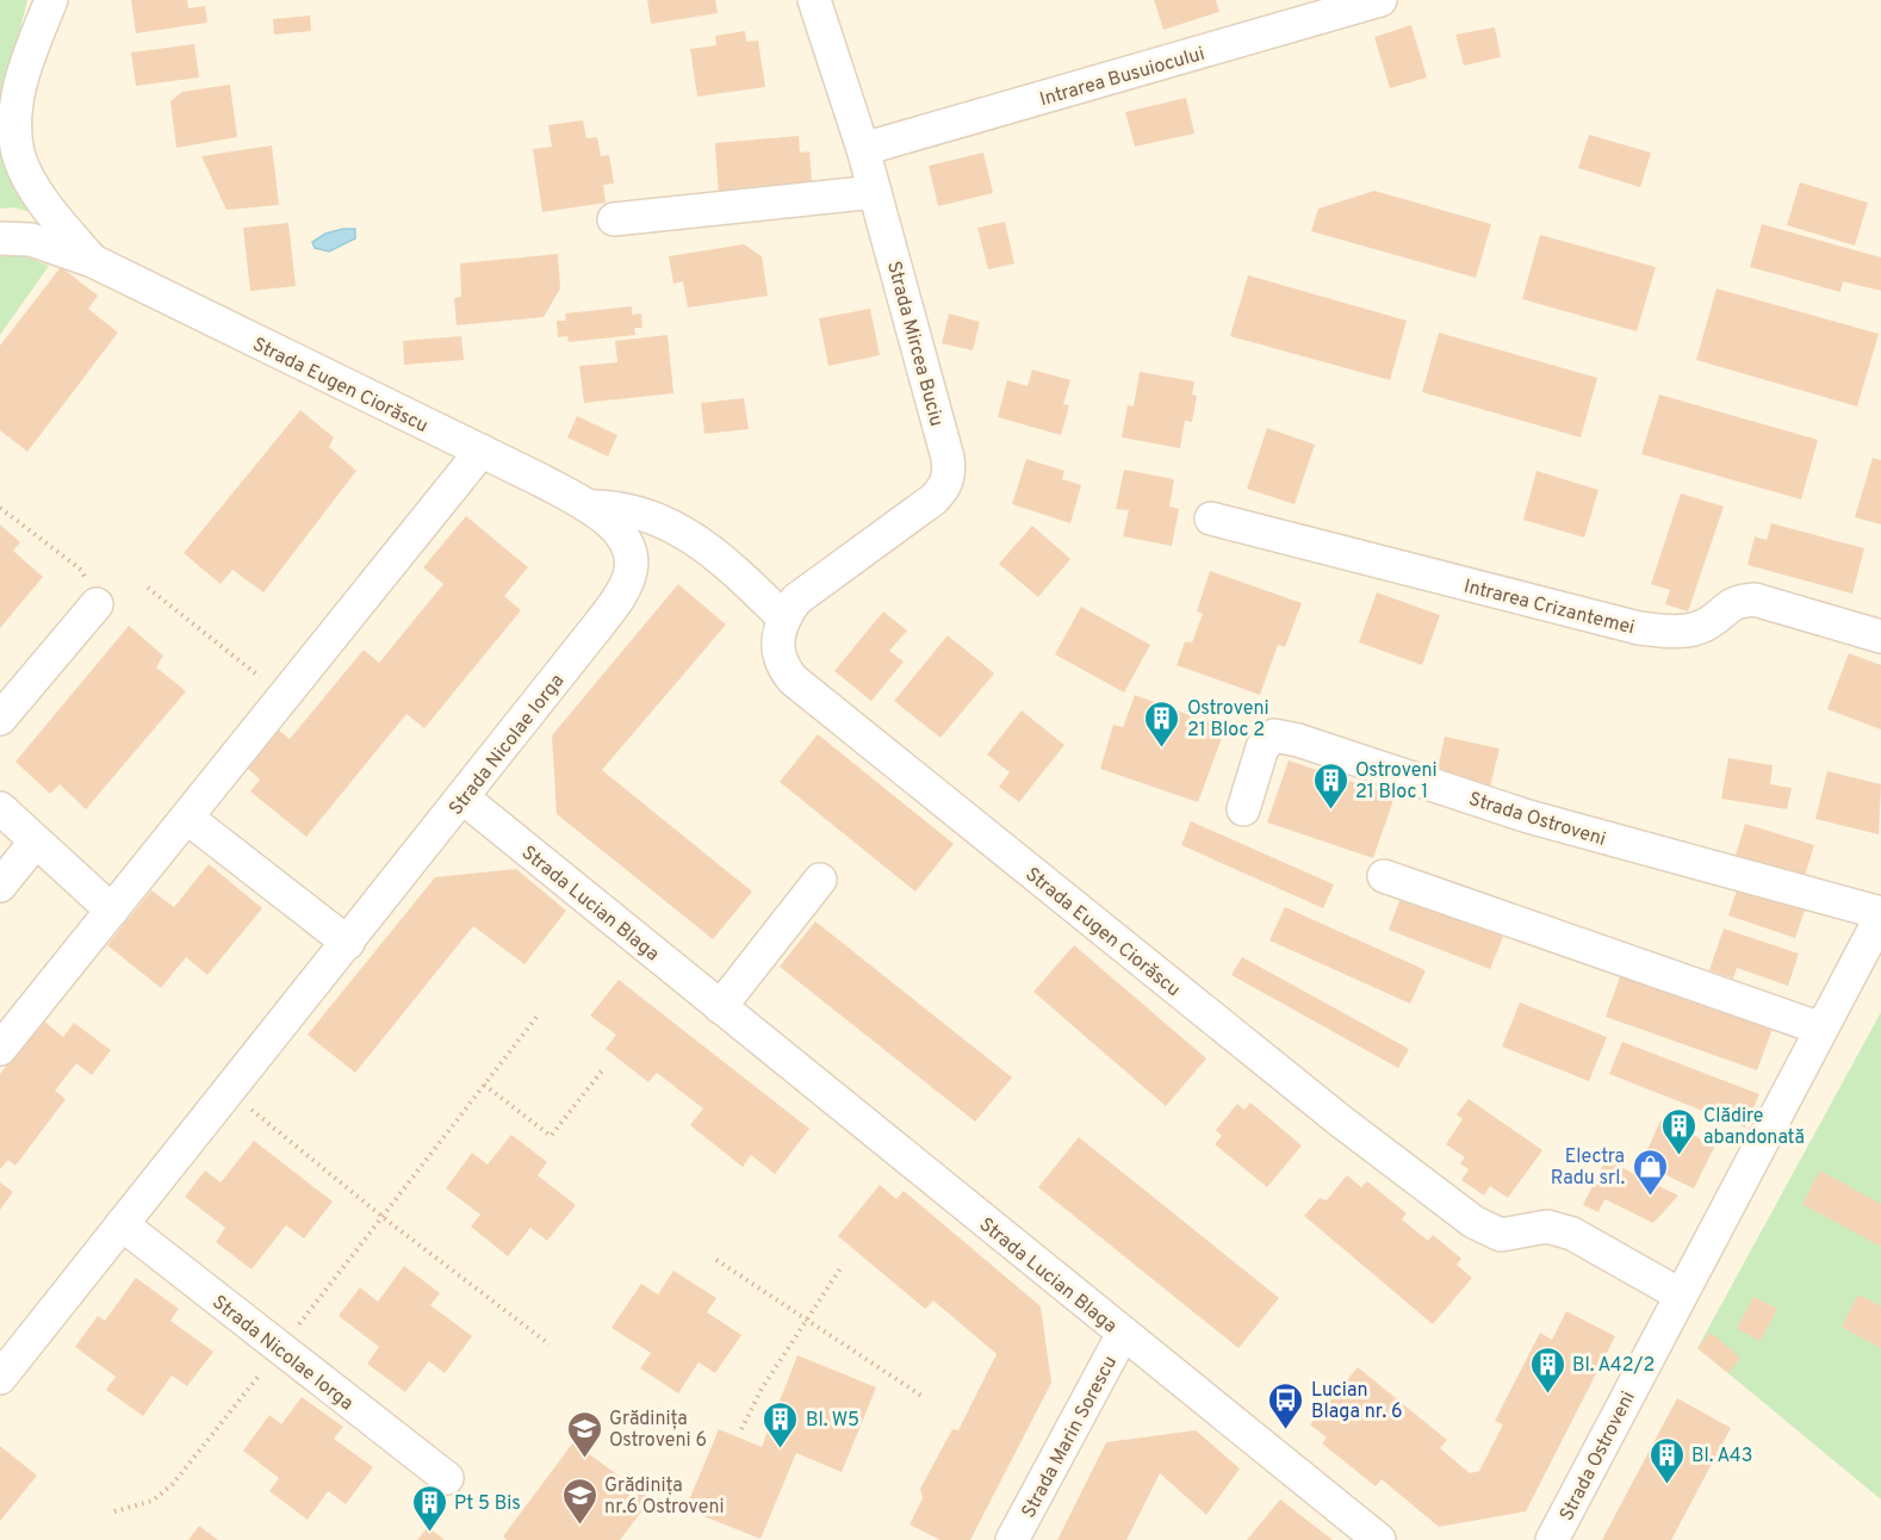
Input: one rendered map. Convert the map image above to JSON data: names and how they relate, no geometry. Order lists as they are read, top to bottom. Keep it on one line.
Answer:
{"streets":{"street":["Intrarea Busuiocului","Strada Mircea Buciu","Strada Eugen Ciorăscu","Intrarea Crizantemei","Strada Nicolae Iorga","Strada Ostroveni","Strada Lucian Blaga","Strada Marin Sorescu"]},"crossings":[["Intrarea Busuiocului","Strada Mircea Buciu"],["Strada Mircea Buciu","Strada Eugen Ciorăscu"],["Strada Eugen Ciorăscu","Strada Nicolae Iorga"],["Strada Eugen Ciorăscu","Strada Ostroveni"],["Strada Nicolae Iorga","Strada Lucian Blaga"],["Strada Lucian Blaga","Strada Marin Sorescu"]],"places":{"building":["Ostroveni 21 Bloc 2","Ostroveni 21 Bloc 1","Clădire abandonată","Bl. A42/2","Bl. W5","Bl. A43","Pt 5 Bis"],"shop":["Electra Radu srl."],"bus stop":["Lucian Blaga nr. 6"],"school or university":["Grădinița Ostroveni 6","Grădinița nr.6 Ostroveni"]}}
